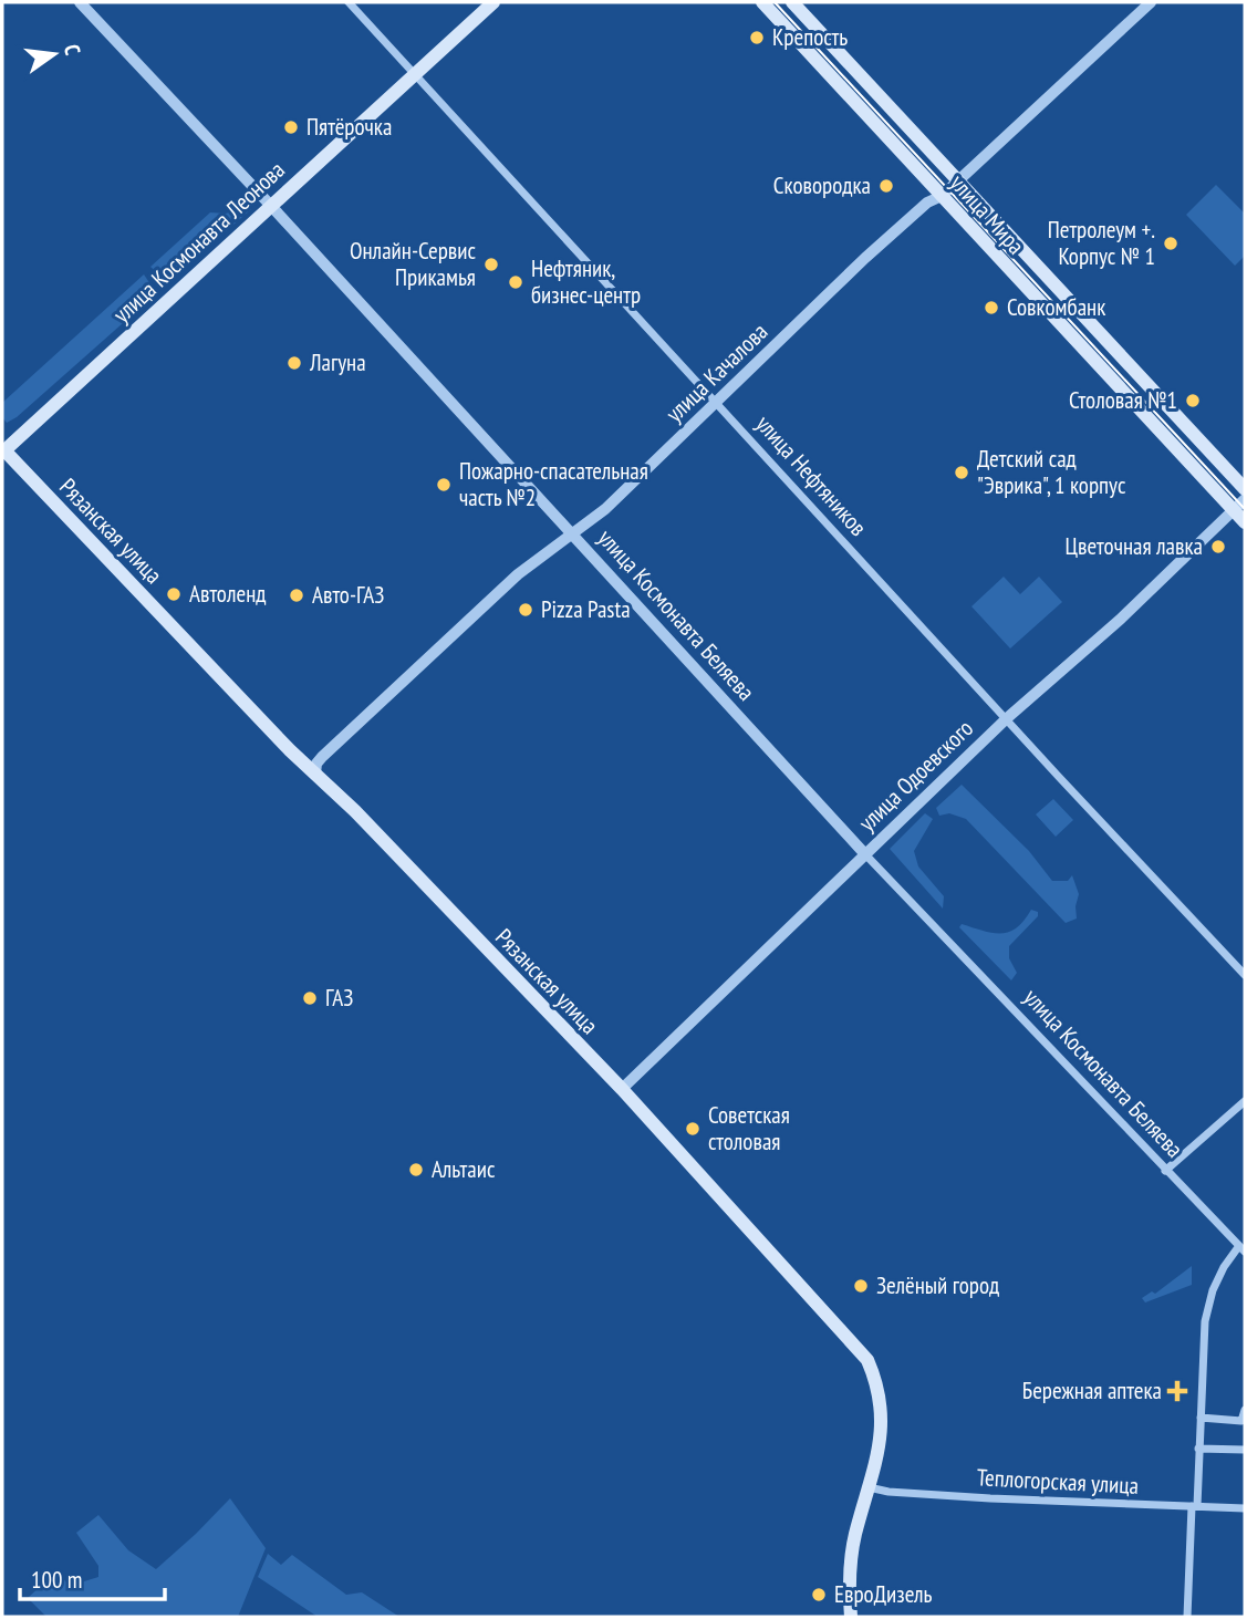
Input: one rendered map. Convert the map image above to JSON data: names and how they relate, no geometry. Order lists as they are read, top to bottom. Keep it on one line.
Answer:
{"streets":{"main road":["улица Мира","улица Космонавта Леонова","Рязанская улица"],"street":["улица Качалова","улица Нефтяников","улица Космонавта Беляева","улица Одоевского","Теплогорская улица"]},"crossings":[["улица Мира","улица Качалова"],["улица Мира","улица Одоевского"],["улица Космонавта Леонова","улица Нефтяников"],["улица Космонавта Леонова","Рязанская улица"],["улица Космонавта Леонова","улица Космонавта Беляева"],["улица Качалова","улица Нефтяников"],["улица Качалова","Рязанская улица"],["улица Качалова","улица Космонавта Беляева"],["улица Нефтяников","улица Одоевского"],["Рязанская улица","улица Одоевского"],["Рязанская улица","Теплогорская улица"],["улица Космонавта Беляева","улица Одоевского"]],"places":{"other":["Крепость","Пятёрочка","Сковородка","Петролеум +. Корпус № 1","Онлайн-Сервис Прикамья","Нефтяник, бизнес-центр","Совкомбанк","Лагуна","Столовая №1","Детский сад \"Эврика\", 1 корпус","Пожарно-спасательная часть №2","Цветочная лавка","Автоленд","Авто-ГАЗ","Pizza Pasta","ГАЗ","Советская столовая","Альтаис","Зелёный город","ЕвроДизель"],"health":["Бережная аптека"]},"scale_bar":"100 m","north":"right"}
